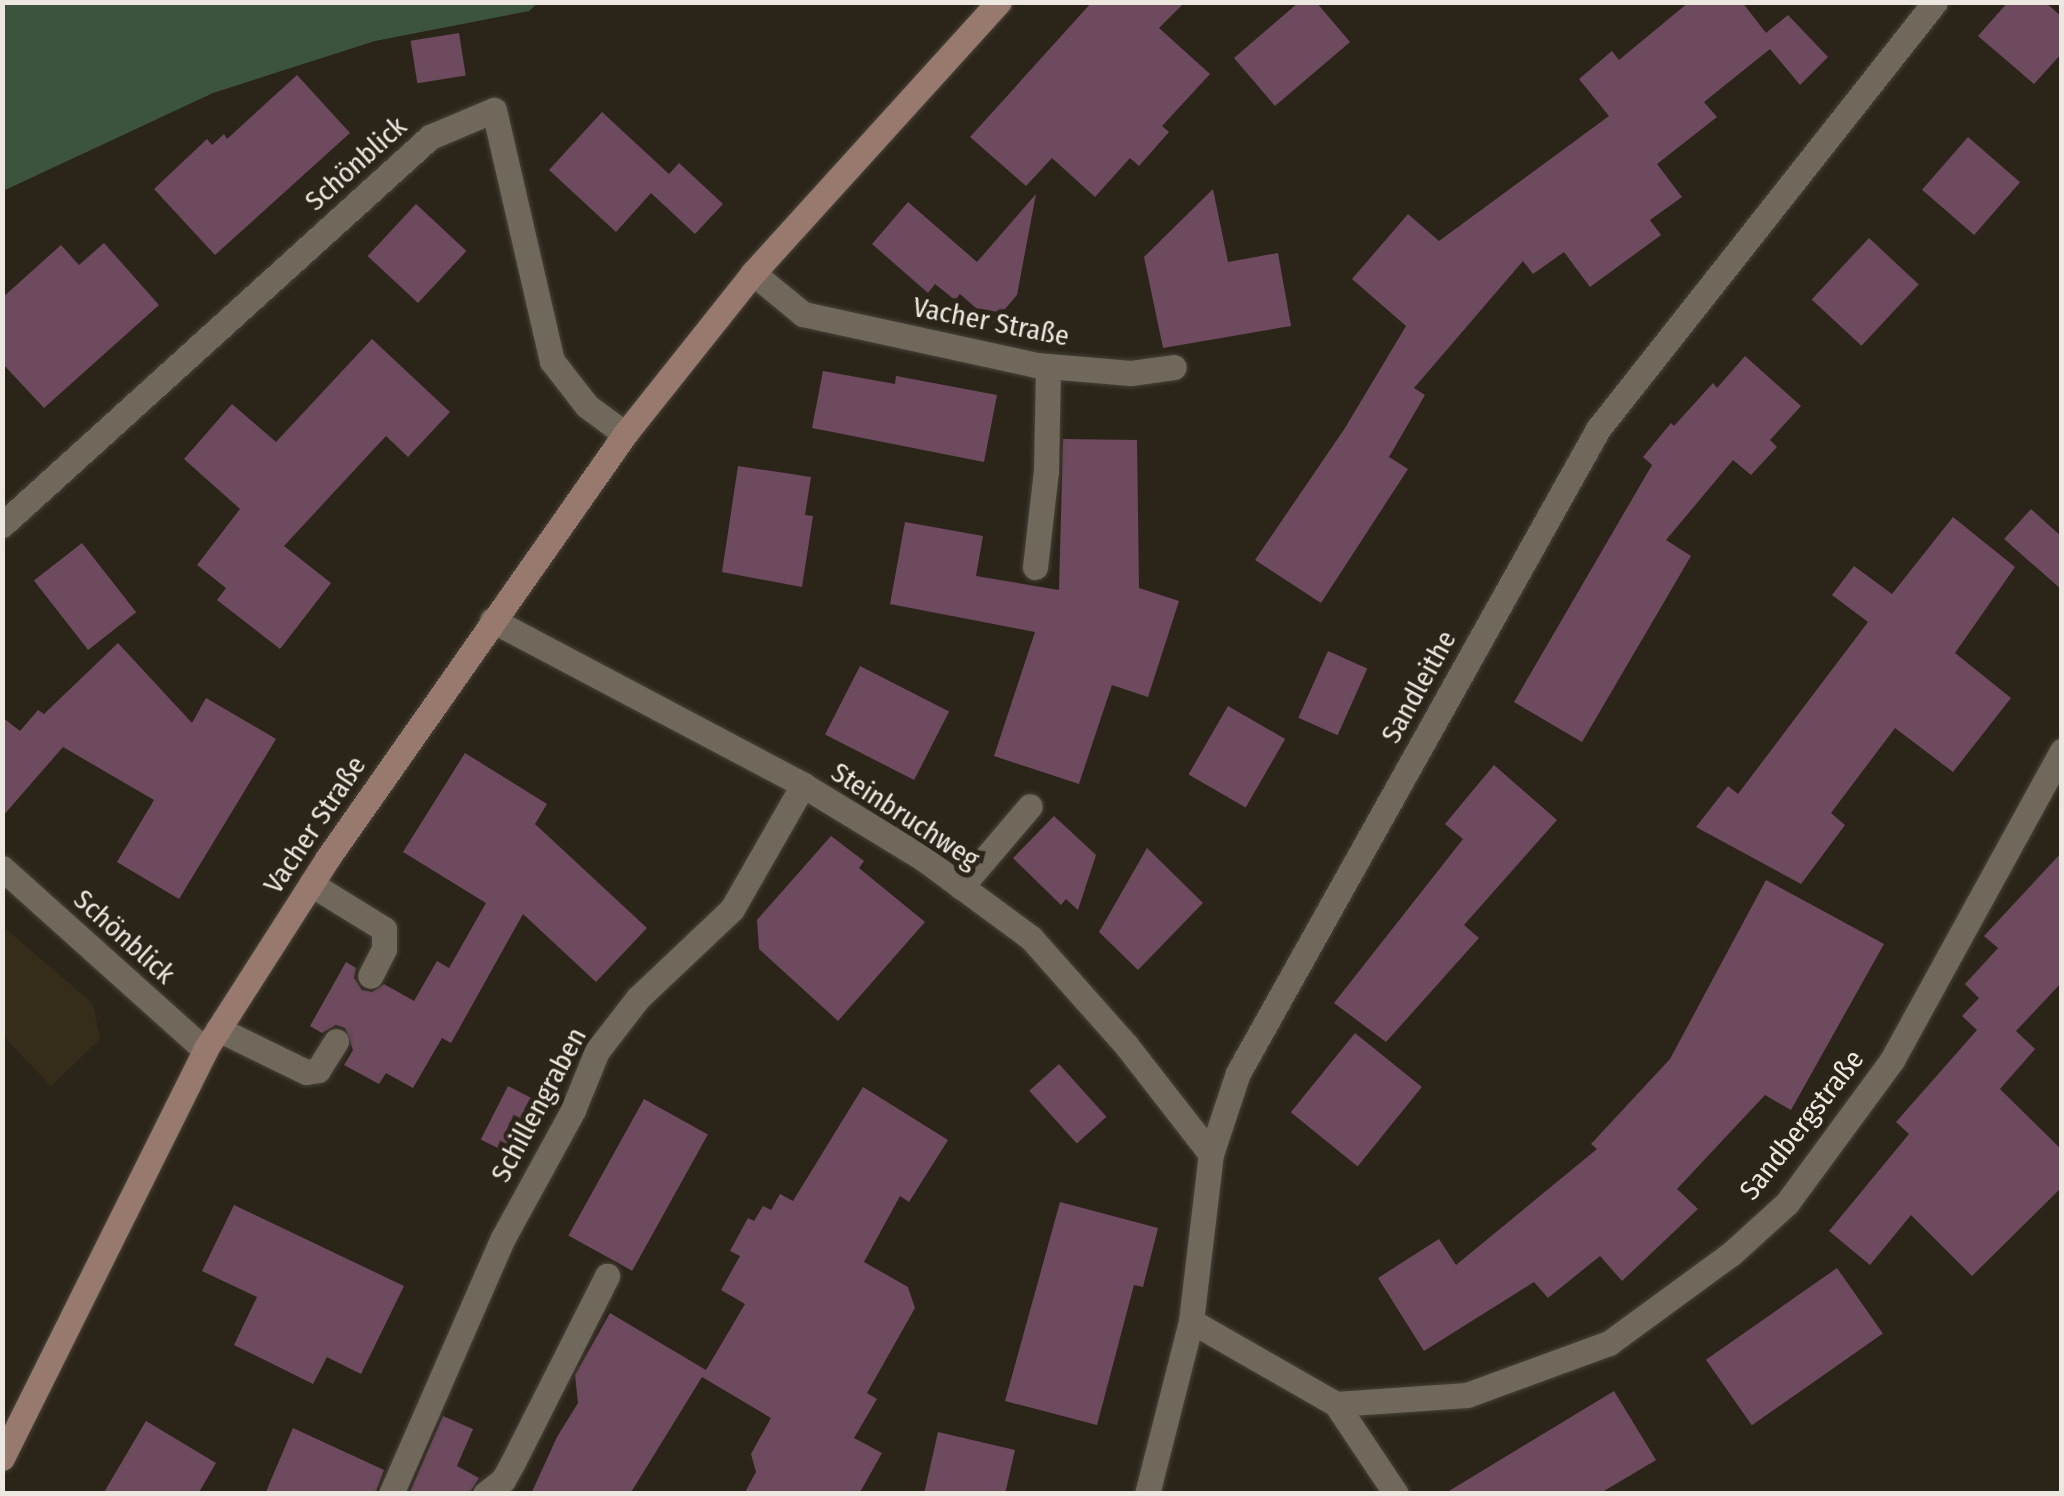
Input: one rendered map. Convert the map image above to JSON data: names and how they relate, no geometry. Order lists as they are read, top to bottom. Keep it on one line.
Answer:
{"streets":{"street":["Schönblick","Vacher Straße","Sandleithe","Steinbruchweg","Schillengraben","Sandbergstraße"]},"crossings":[["Schönblick","Vacher Straße"],["Vacher Straße","Steinbruchweg"],["Sandleithe","Steinbruchweg"],["Steinbruchweg","Schillengraben"]]}
